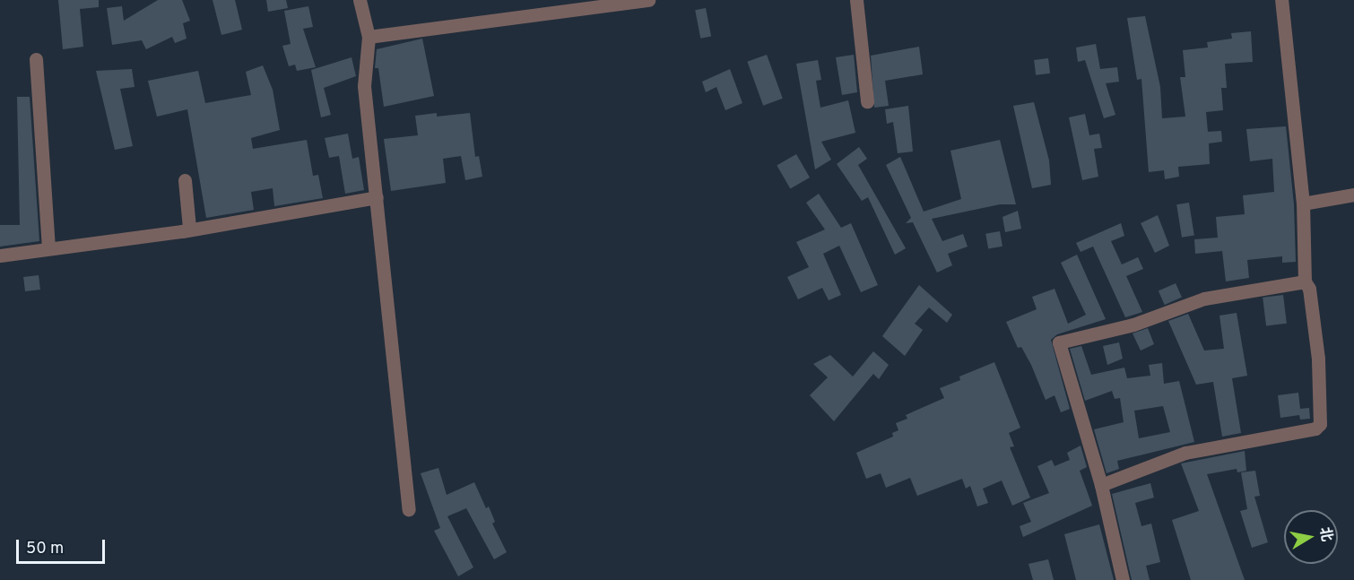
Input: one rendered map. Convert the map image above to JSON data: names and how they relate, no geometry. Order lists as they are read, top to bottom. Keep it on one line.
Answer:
{"scale_bar":"50 m","north":"right"}
